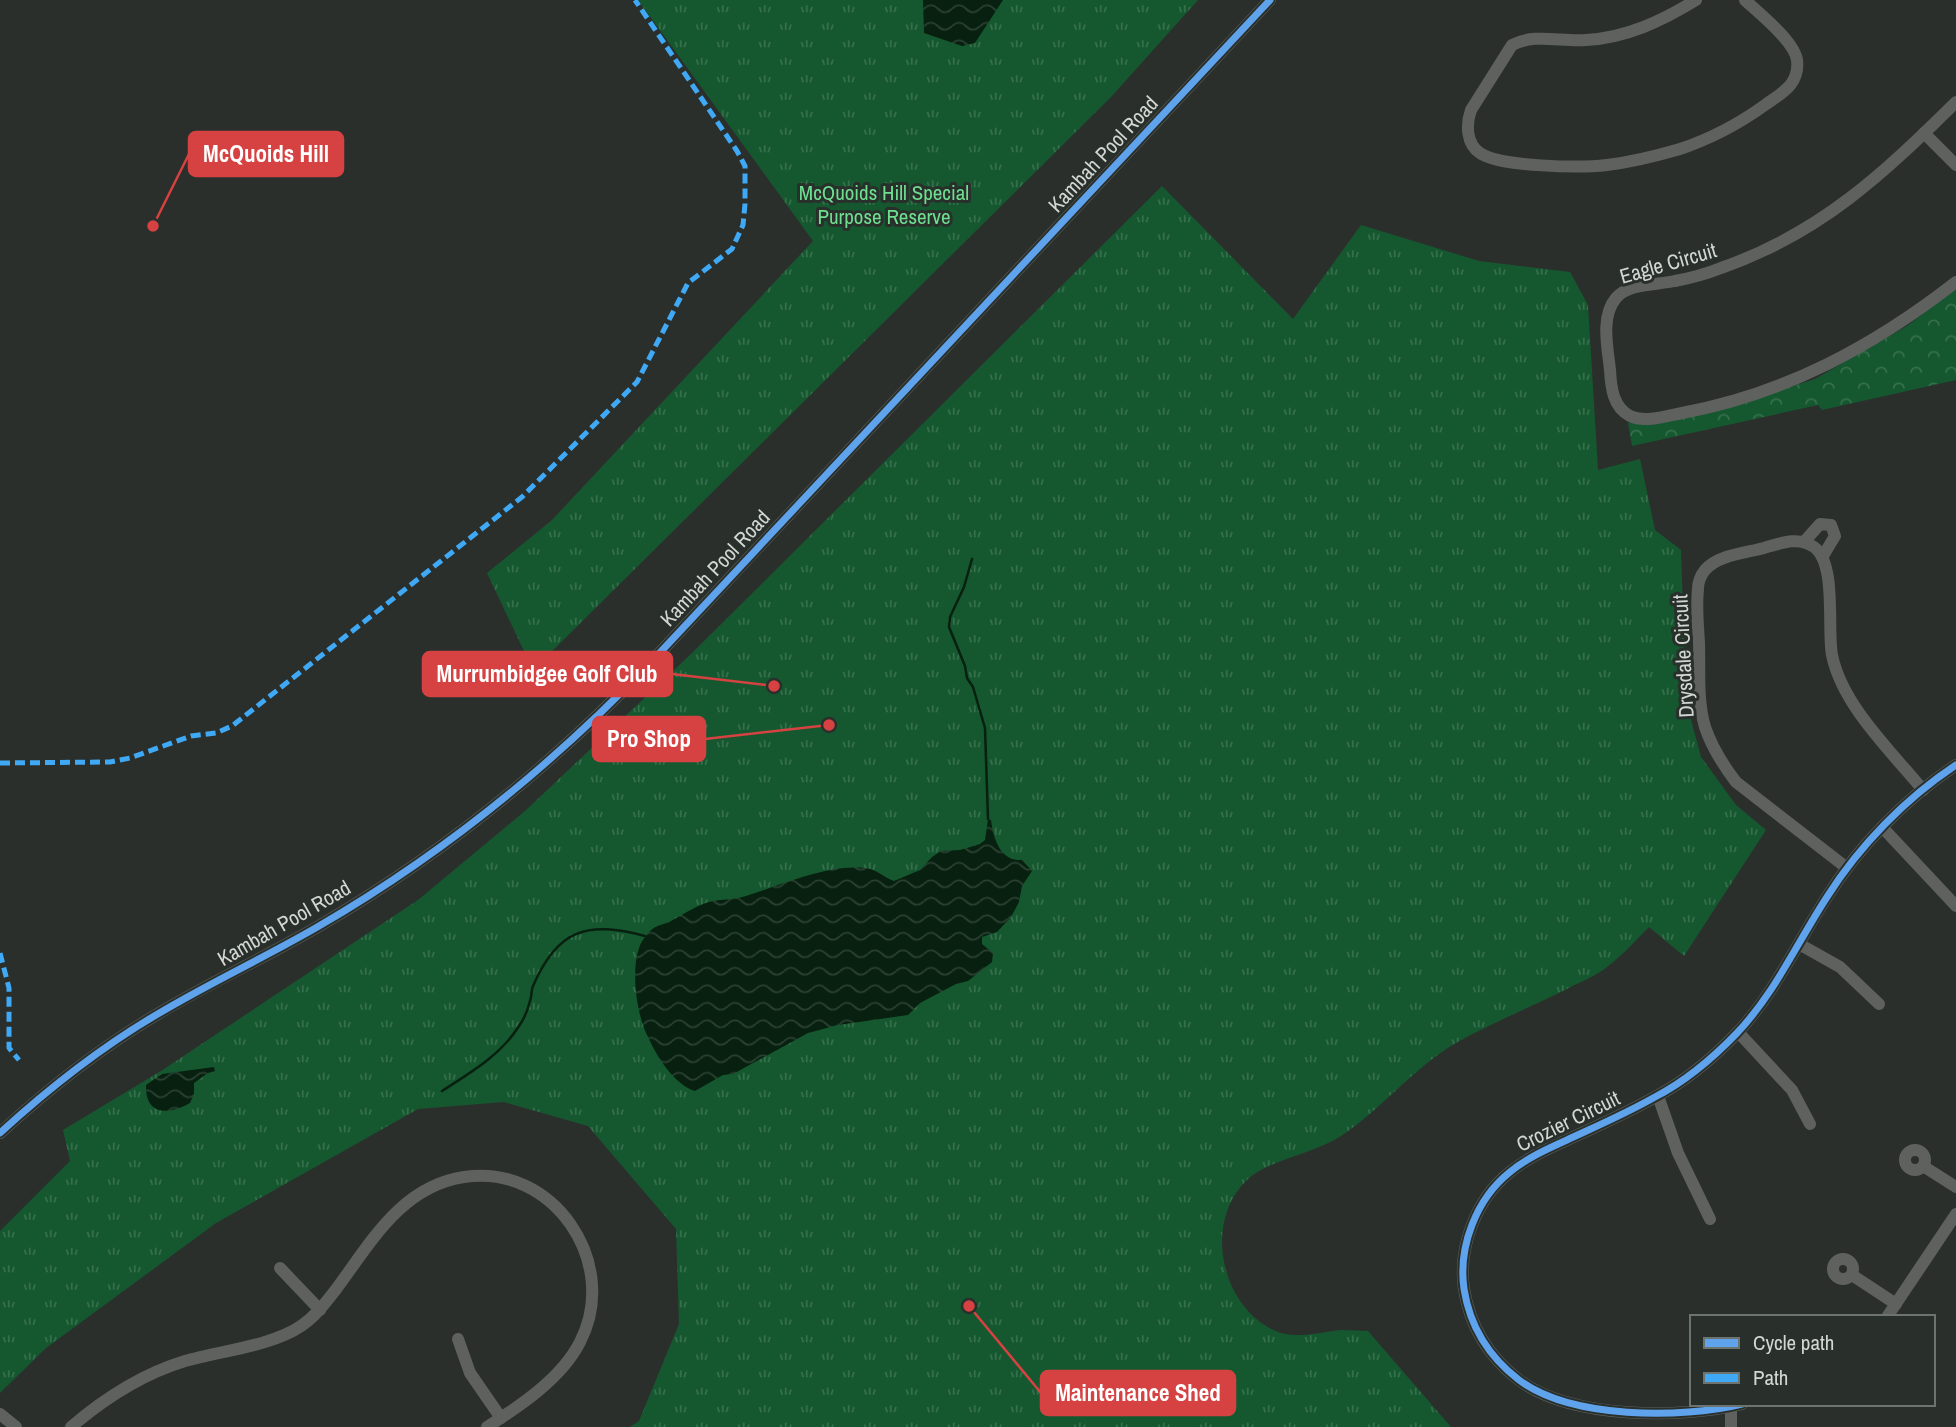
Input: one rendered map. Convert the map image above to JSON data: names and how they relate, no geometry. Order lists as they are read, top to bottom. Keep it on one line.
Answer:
{"streets":{"street":["Kambah Pool Road","Eagle Circuit","Drysdale Circuit","Crozier Circuit"]},"crossings":[["Drysdale Circuit","Crozier Circuit"]],"parks":["McQuoids Hill Special Purpose Reserve"],"places":["McQuoids Hill","Murrumbidgee Golf Club","Pro Shop","Maintenance Shed"],"legend":["Cycle path","Path"]}
